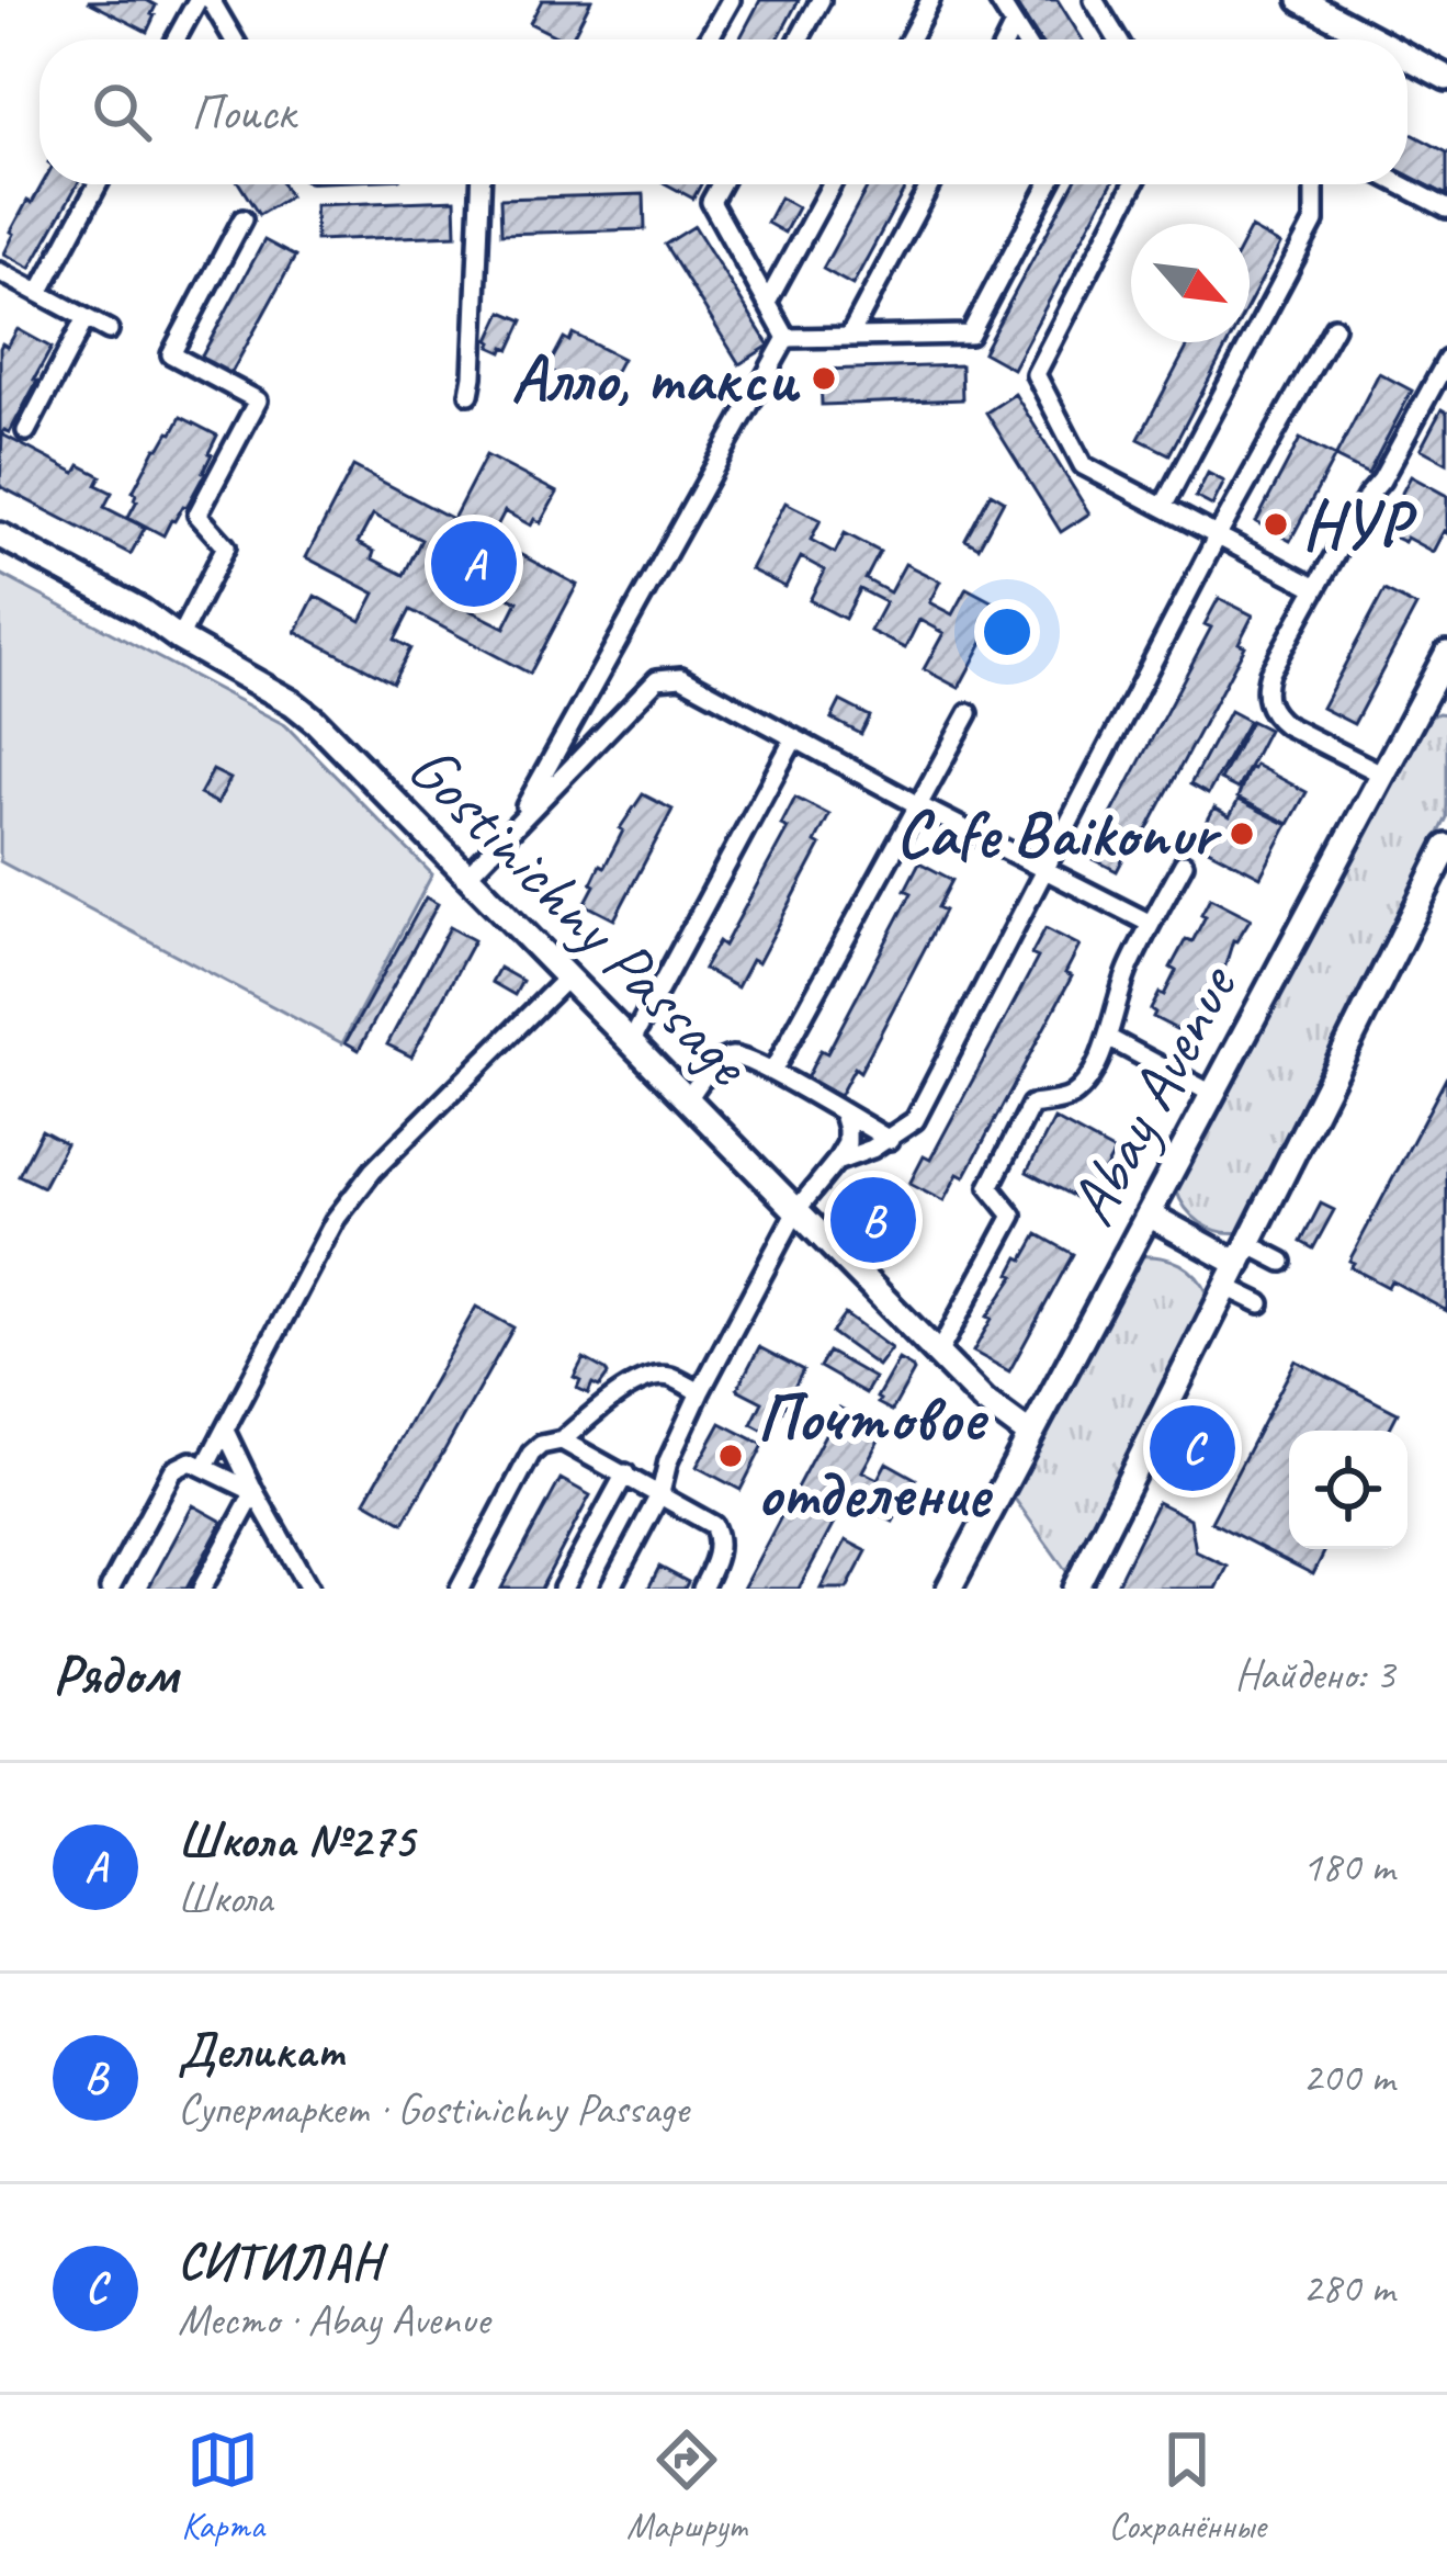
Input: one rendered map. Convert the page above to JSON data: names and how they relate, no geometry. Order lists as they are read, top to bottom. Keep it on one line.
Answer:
{"streets":{"main road":["Gostinichny Passage","Abay Avenue"]},"crossings":[["Gostinichny Passage","Abay Avenue"]],"places":["Алло, такси","НУР","Cafe Baikonur","Почтовое отделение"],"north":"bottom right","page":{"search":"Поиск","pins":["A","B","C"],"heading":["Рядом","Найдено: 3"],"list":[{"mark":"A","name":"Школа №275","note":"Школа","value":"180 m"},{"mark":"B","name":"Деликат","note":"Супермаркет · Gostinichny Passage","value":"200 m"},{"mark":"C","name":"СИТИЛАН","note":"Место · Abay Avenue","value":"280 m"}],"nav":["Карта","Маршрут","Сохранённые"]}}
